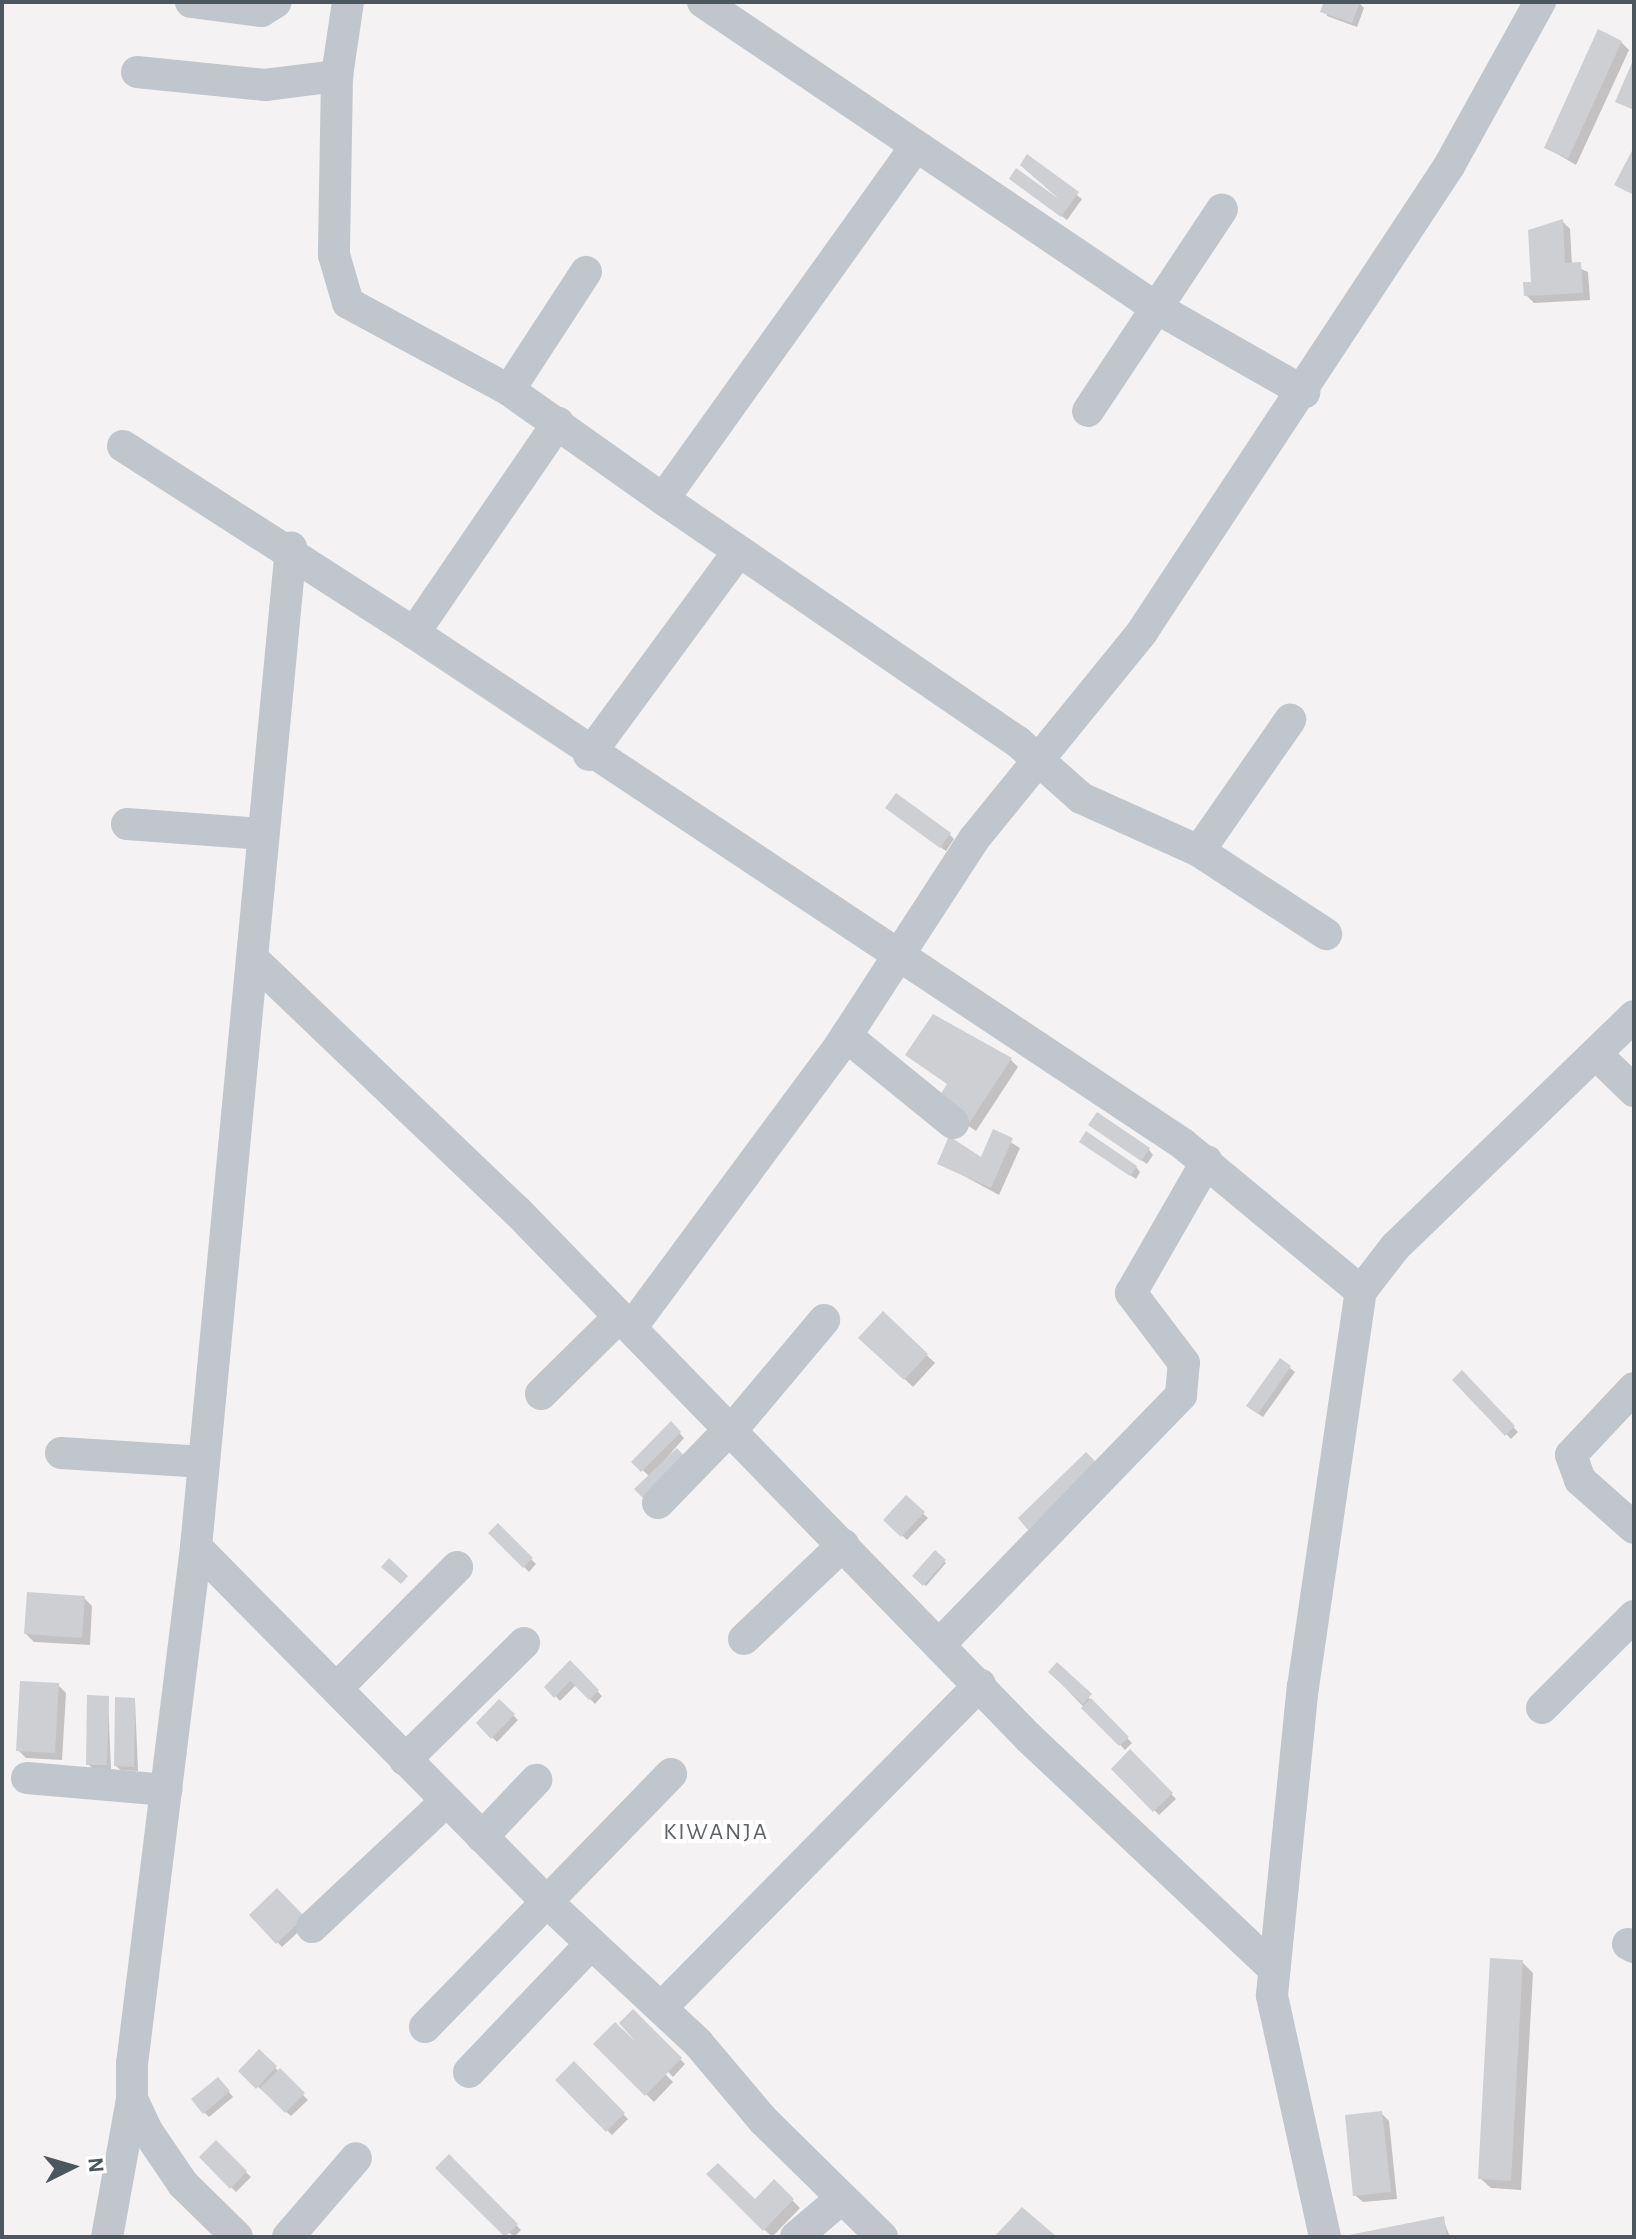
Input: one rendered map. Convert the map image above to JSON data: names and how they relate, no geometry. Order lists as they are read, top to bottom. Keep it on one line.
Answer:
{"districts":["KIWANJA"],"north":"right"}
